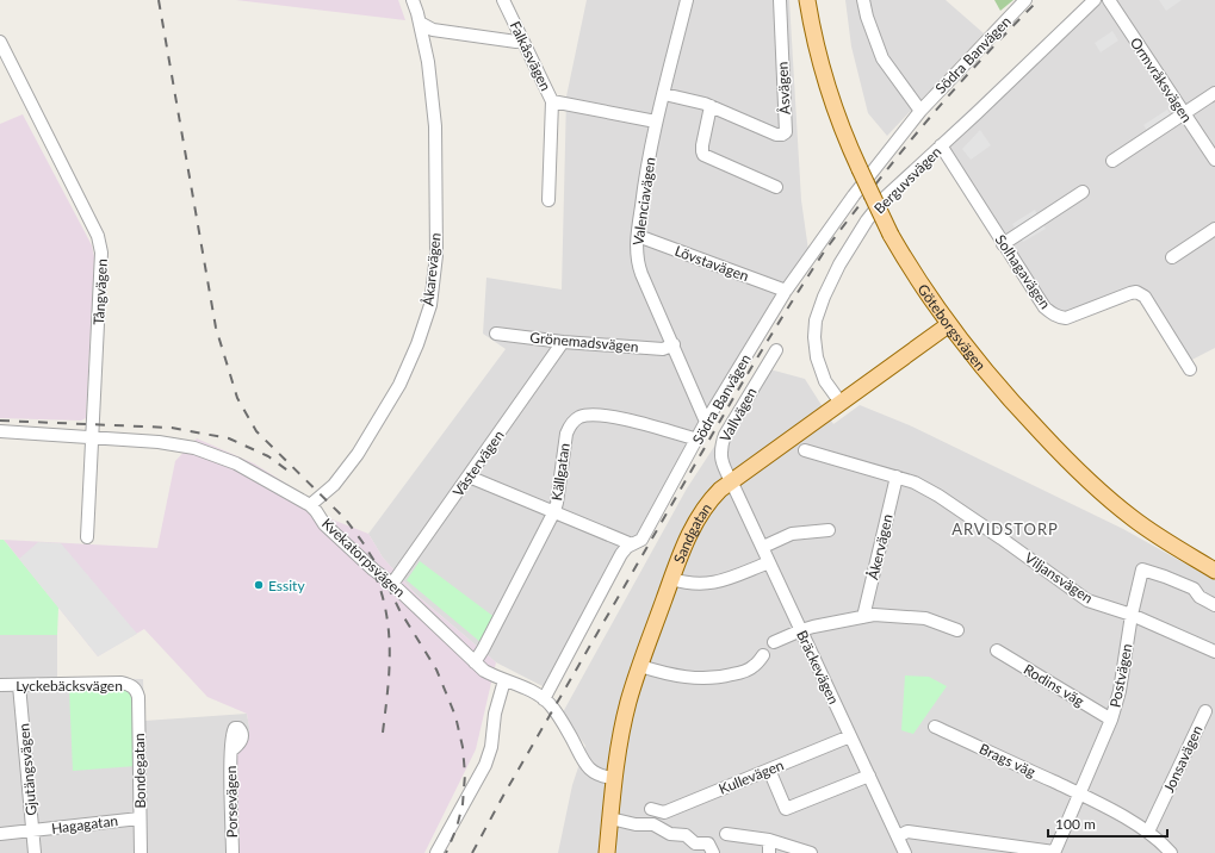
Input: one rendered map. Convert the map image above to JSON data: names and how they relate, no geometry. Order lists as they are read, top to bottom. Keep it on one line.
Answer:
{"streets":{"main road":["Göteborgsvägen","Sandgatan"],"street":["Södra Banvägen","Falkåsvägen","Ormvråksvägen","Åsvägen","Berguvsvägen","Valenciavägen","Lövstavägen","Åkarevägen","Solhagavägen","Tångvägen","Grönemadsvägen","Vallvägen","Västervägen","Källgatan","Åkervägen","Kvekatorpsvägen","Viljansvägen","Bräckevägen","Postvägen","Lyckebäcksvägen","Rodins väg","Jonsavägen","Brags väg","Gjutängsvägen","Bondegatan","Kullevägen","Porsevägen","Hagagatan"]},"crossings":[["Södra Banvägen","Valenciavägen"],["Södra Banvägen","Lövstavägen"],["Södra Banvägen","Källgatan"],["Södra Banvägen","Kvekatorpsvägen"],["Åsvägen","Valenciavägen"],["Berguvsvägen","Solhagavägen"],["Berguvsvägen","Sandgatan"],["Valenciavägen","Lövstavägen"],["Valenciavägen","Grönemadsvägen"],["Åkarevägen","Kvekatorpsvägen"],["Tångvägen","Kvekatorpsvägen"],["Göteborgsvägen","Sandgatan"],["Grönemadsvägen","Västervägen"],["Vallvägen","Sandgatan"],["Vallvägen","Bräckevägen"],["Västervägen","Kvekatorpsvägen"],["Källgatan","Kvekatorpsvägen"],["Sandgatan","Kvekatorpsvägen"],["Sandgatan","Bräckevägen"],["Åkervägen","Viljansvägen"],["Viljansvägen","Postvägen"],["Bräckevägen","Kullevägen"],["Postvägen","Rodins väg"],["Postvägen","Brags väg"],["Lyckebäcksvägen","Gjutängsvägen"],["Lyckebäcksvägen","Bondegatan"],["Gjutängsvägen","Hagagatan"],["Bondegatan","Hagagatan"]],"districts":["ARVIDSTORP"],"places":["Essity"],"scale_bar":"100 m"}
